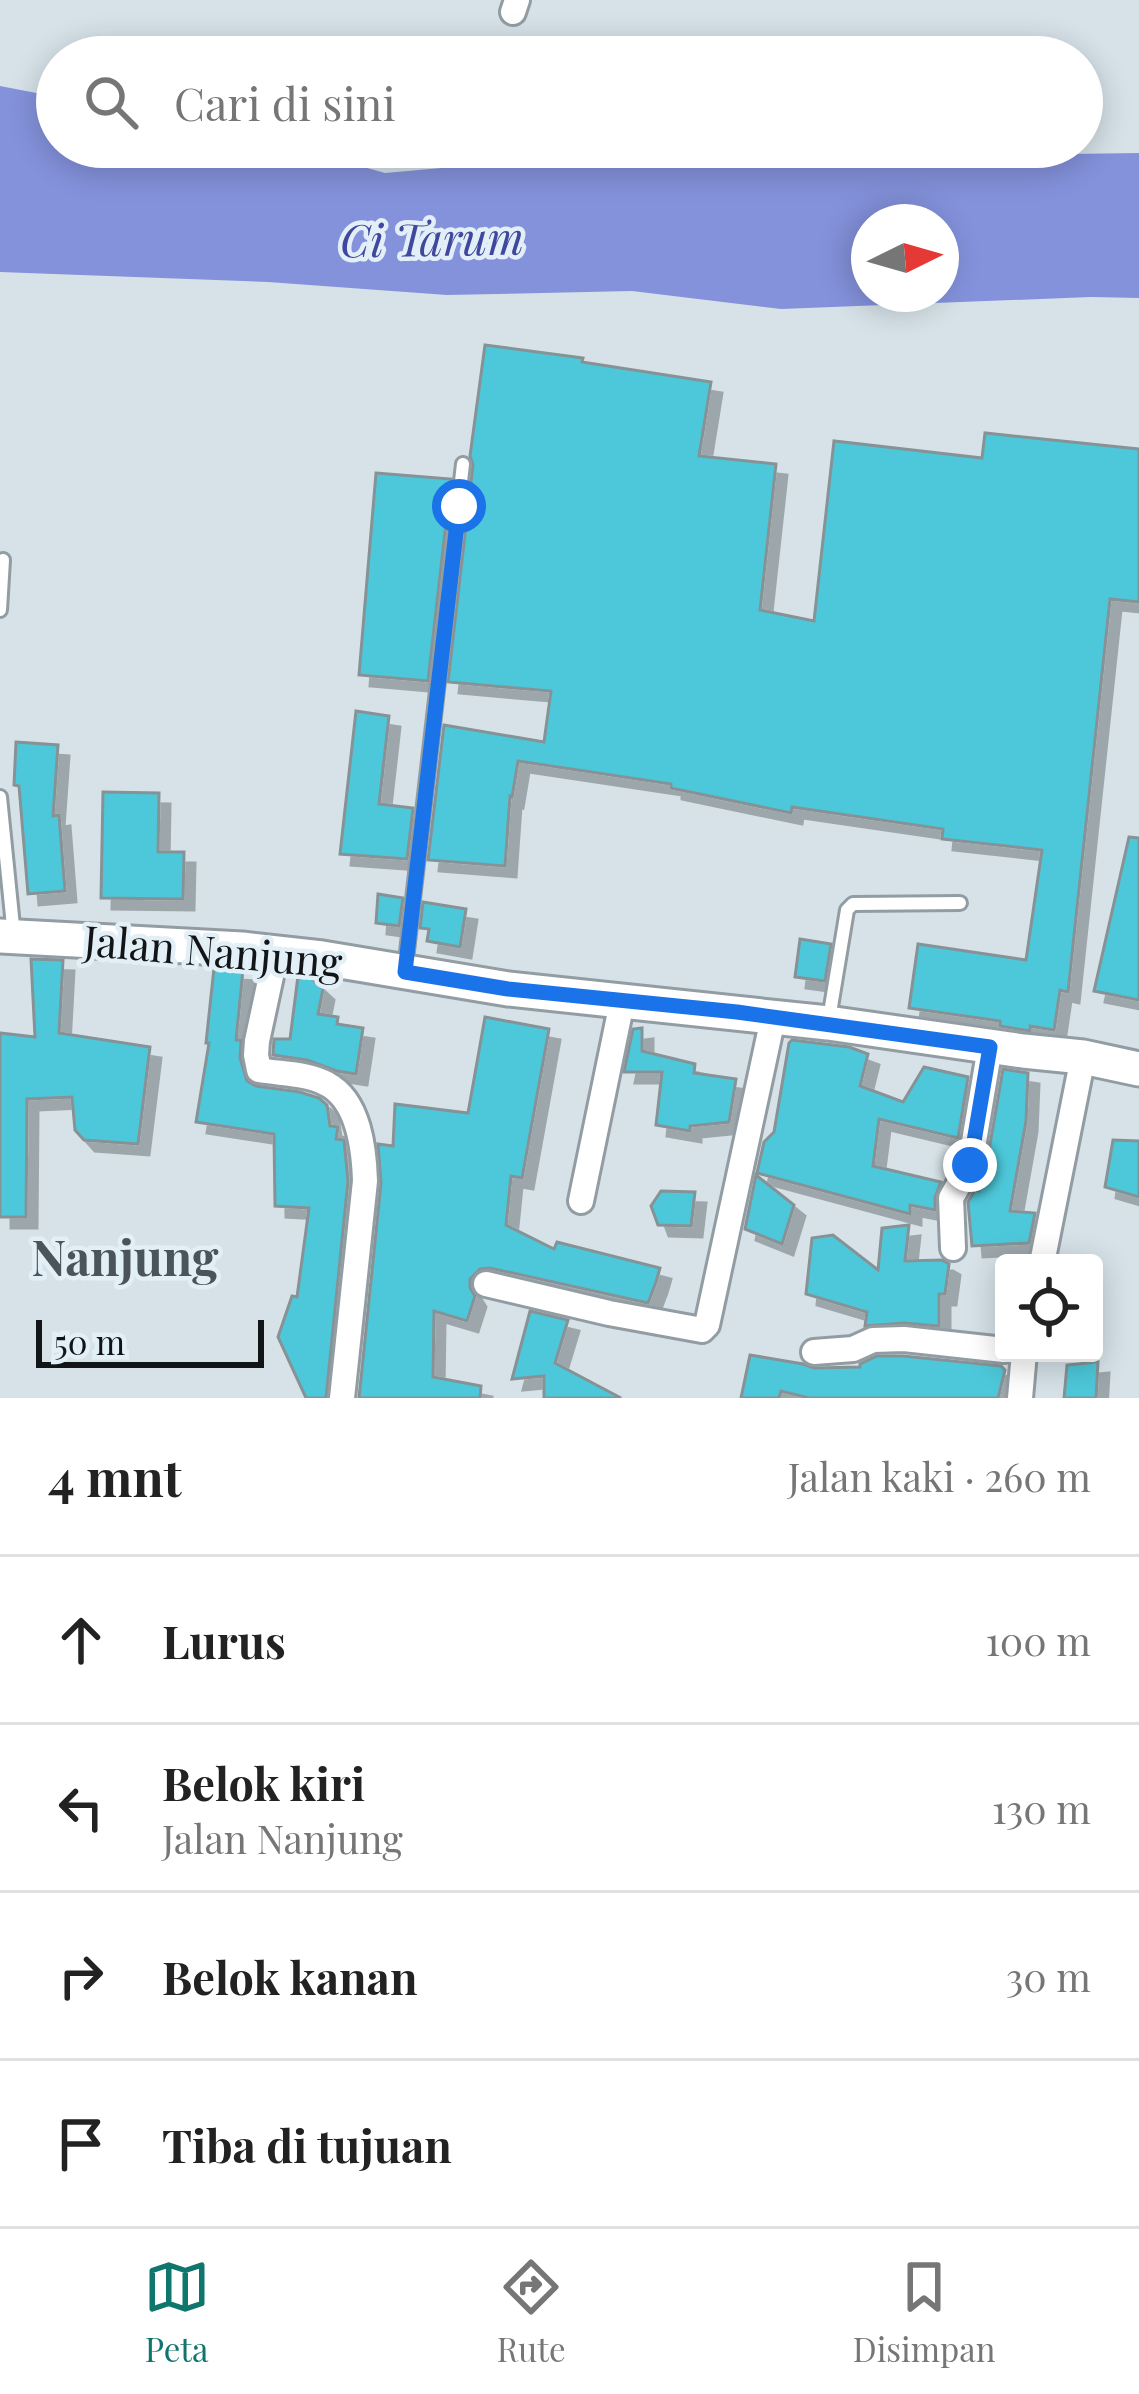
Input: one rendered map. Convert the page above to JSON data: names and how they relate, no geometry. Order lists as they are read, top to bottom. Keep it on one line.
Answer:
{"streets":{"main road":["Jalan Nanjung"]},"districts":["Nanjung"],"water":["Ci Tarum"],"scale_bar":"50 m","north":"right","page":{"search":"Cari di sini","scale":"50 m","heading":["4 mnt","Jalan kaki · 260 m"],"list":[["Lurus","100 m"],["Belok kiri","Jalan Nanjung","130 m"],["Belok kanan","30 m"],"Tiba di tujuan"],"nav":["Peta","Rute","Disimpan"]}}
